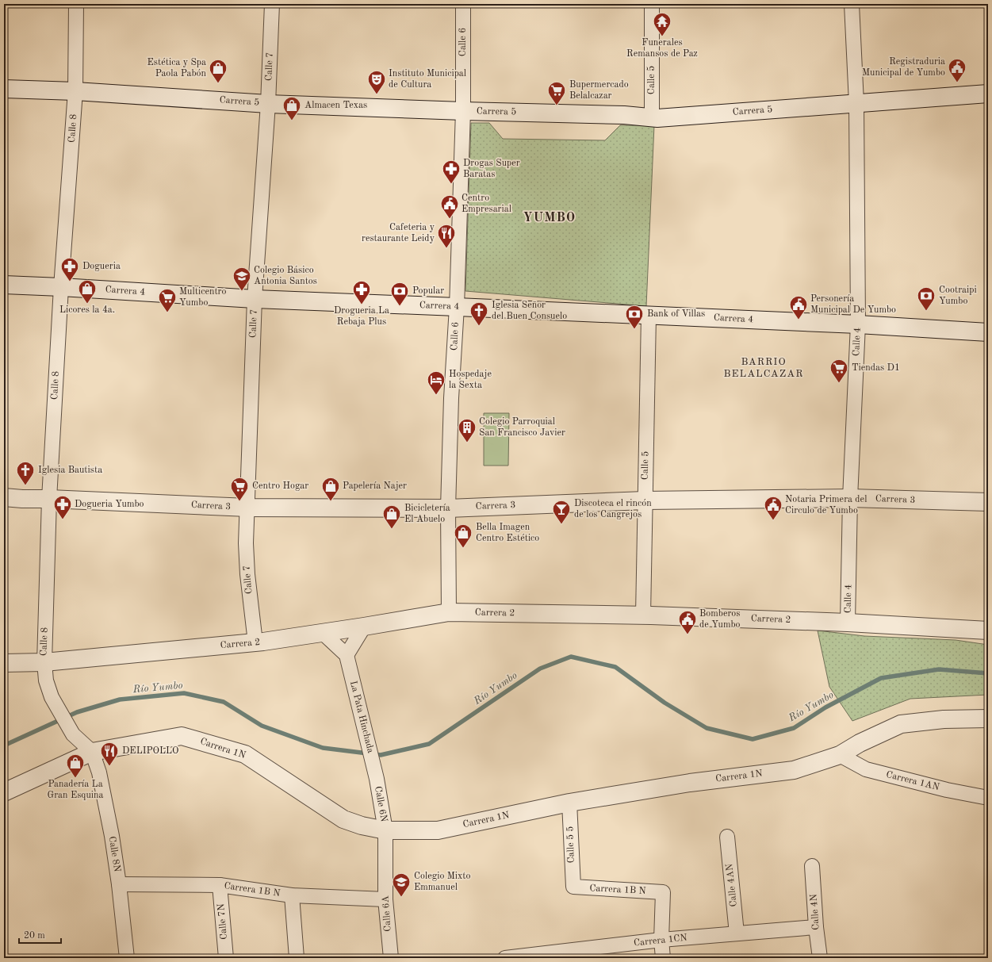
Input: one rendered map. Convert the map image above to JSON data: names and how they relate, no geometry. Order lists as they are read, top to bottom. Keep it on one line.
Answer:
{"streets":{"street":["Calle 6","Calle 7","Calle 5","Carrera 5","Calle 8","Carrera 4","Calle 4","Carrera 3","Carrera 2","La Pata Hinchada","Carrera 1N","Carrera 1AN","Calle 6N","Calle 5 5","Calle 8N","Calle 4AN","Carrera 1B N","Calle 4N","Calle 6A","Calle 7N","Carrera 1CN"]},"crossings":[["Calle 6","Carrera 5"],["Calle 6","Carrera 4"],["Calle 6","Carrera 3"],["Calle 6","Carrera 2"],["Calle 7","Carrera 5"],["Calle 7","Carrera 4"],["Calle 7","Carrera 3"],["Calle 7","Carrera 2"],["Calle 5","Carrera 5"],["Calle 5","Carrera 4"],["Calle 5","Carrera 3"],["Calle 5","Carrera 2"],["Carrera 5","Calle 8"],["Carrera 5","Calle 4"],["Calle 8","Carrera 4"],["Calle 8","Carrera 3"],["Calle 8","Carrera 2"],["Calle 8","Carrera 1N"],["Calle 8","Calle 8N"],["Carrera 4","Calle 4"],["Calle 4","Carrera 3"],["Calle 4","Carrera 2"],["La Pata Hinchada","Calle 6N"],["Carrera 1N","Carrera 1AN"],["Carrera 1N","Calle 6N"],["Carrera 1N","Calle 5 5"],["Carrera 1N","Calle 8N"],["Carrera 1N","Calle 6A"],["Calle 6N","Calle 6A"],["Calle 5 5","Carrera 1B N"],["Calle 8N","Carrera 1B N"],["Calle 4AN","Carrera 1CN"],["Carrera 1B N","Calle 6A"],["Carrera 1B N","Calle 7N"],["Carrera 1B N","Carrera 1CN"],["Calle 4N","Carrera 1CN"]],"districts":["YUMBO","BARRIO BELALCAZAR"],"water":["Río Yumbo"],"places":{"temple":["Funerales Remansos de Paz"],"public building":["Registraduria Municipal de Yumbo","Centro Empresarial","Personería Municipal De Yumbo","Notaria Primera del Circulo de Yumbo","Bomberos de Yumbo"],"shop":["Estética y Spa Paola Pabón","Almacen Texas","Licores la 4a.","Papelería Najer","Bicicletería El Abuelo","Bella Imagen Centro Estético","Panadería La Gran Esquina"],"theatre":["Instituto Municipal de Cultura"],"supermarket":["Bupermercado Belalcazar","Multicentro Yumbo","Tiendas D1","Centro Hogar"],"pharmacy":["Drogas Super Baratas","Dogueria","Drogueria La Rebaja Plus","Dogueria Yumbo"],"restaurant":["Cafeteria y restaurante Leidy","DELIPOLLO"],"school or university":["Colegio Básico Antonia Santos","Colegio Mixto Emmanuel"],"bank":["Popular","Cootraipi Yumbo","Bank of Villas"],"church":["Iglesia Señor del Buen Consuelo","Iglesia Bautista"],"hotel":["Hospedaje la Sexta"],"building":["Colegio Parroquial San Francisco Javier"],"bar":["Discoteca el rincón de los Cangrejos"]},"scale_bar":"20 m"}
